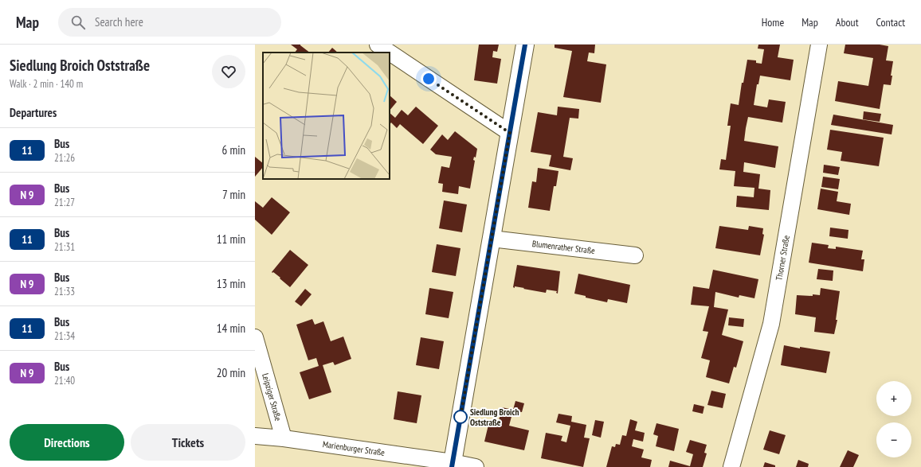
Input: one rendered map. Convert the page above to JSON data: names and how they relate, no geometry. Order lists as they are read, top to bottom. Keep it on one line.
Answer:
{"streets":{"street":["Blumenrather Straße","Thorner Straße","Leipziger Straße","Marienburger Straße"]},"crossings":[["Leipziger Straße","Marienburger Straße"]],"places":["Siedlung Broich Oststraße"],"lines":["bus line 11"],"page":{"header":"Map","search":"Search here","nav":["Home","Map","About","Contact"],"heading":[["Siedlung Broich Oststraße","Walk · 2 min · 140 m"],"Departures"],"list":[{"mark":"11","name":"Bus","note":"21:26","value":"6 min"},{"mark":"N 9","name":"Bus","note":"21:27","value":"7 min"},{"mark":"11","name":"Bus","note":"21:31","value":"11 min"},{"mark":"N 9","name":"Bus","note":"21:33","value":"13 min"},{"mark":"11","name":"Bus","note":"21:34","value":"14 min"},{"mark":"N 9","name":"Bus","note":"21:40","value":"20 min"}],"map_buttons":["+","−"],"buttons":["Directions","Tickets"]}}
